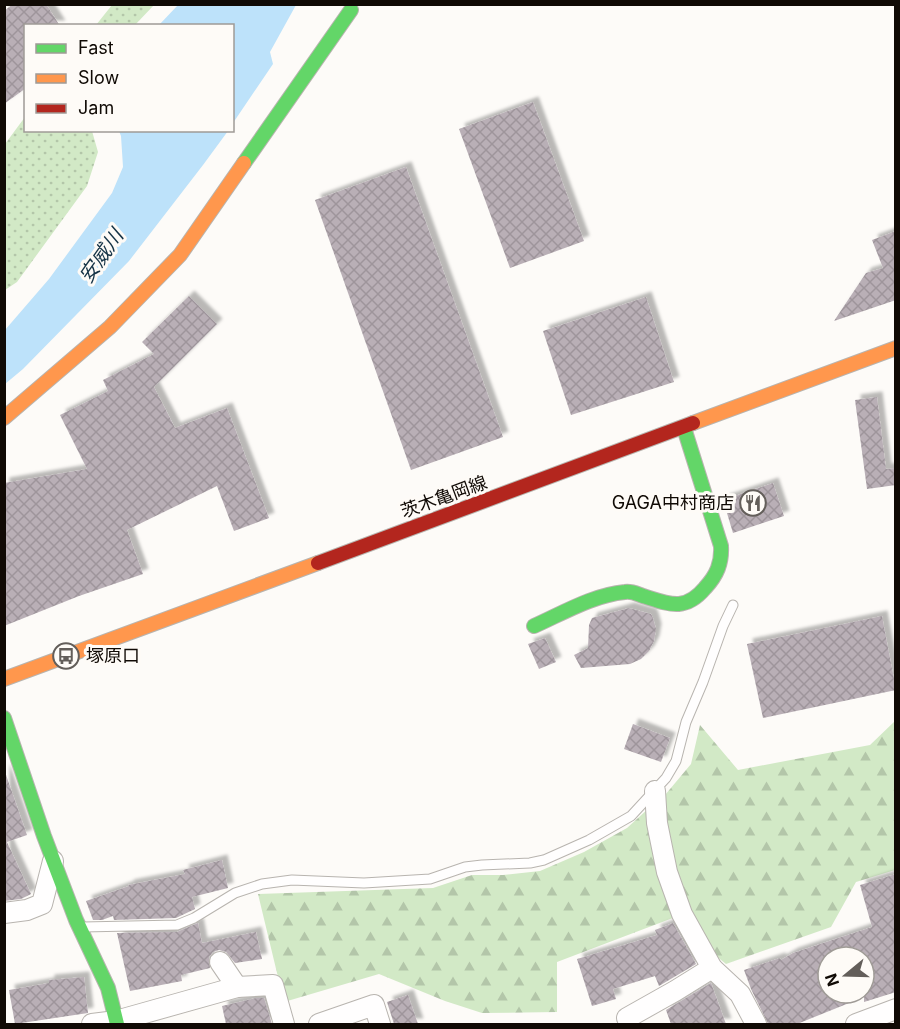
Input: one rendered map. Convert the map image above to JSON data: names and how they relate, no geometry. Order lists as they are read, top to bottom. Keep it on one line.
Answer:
{"streets":{"street":["茨木亀岡線"]},"water":["安威川"],"places":{"restaurant":["GAGA中村商店"],"bus stop":["塚原口"]},"legend":["Fast","Slow","Jam"],"north":"left"}
